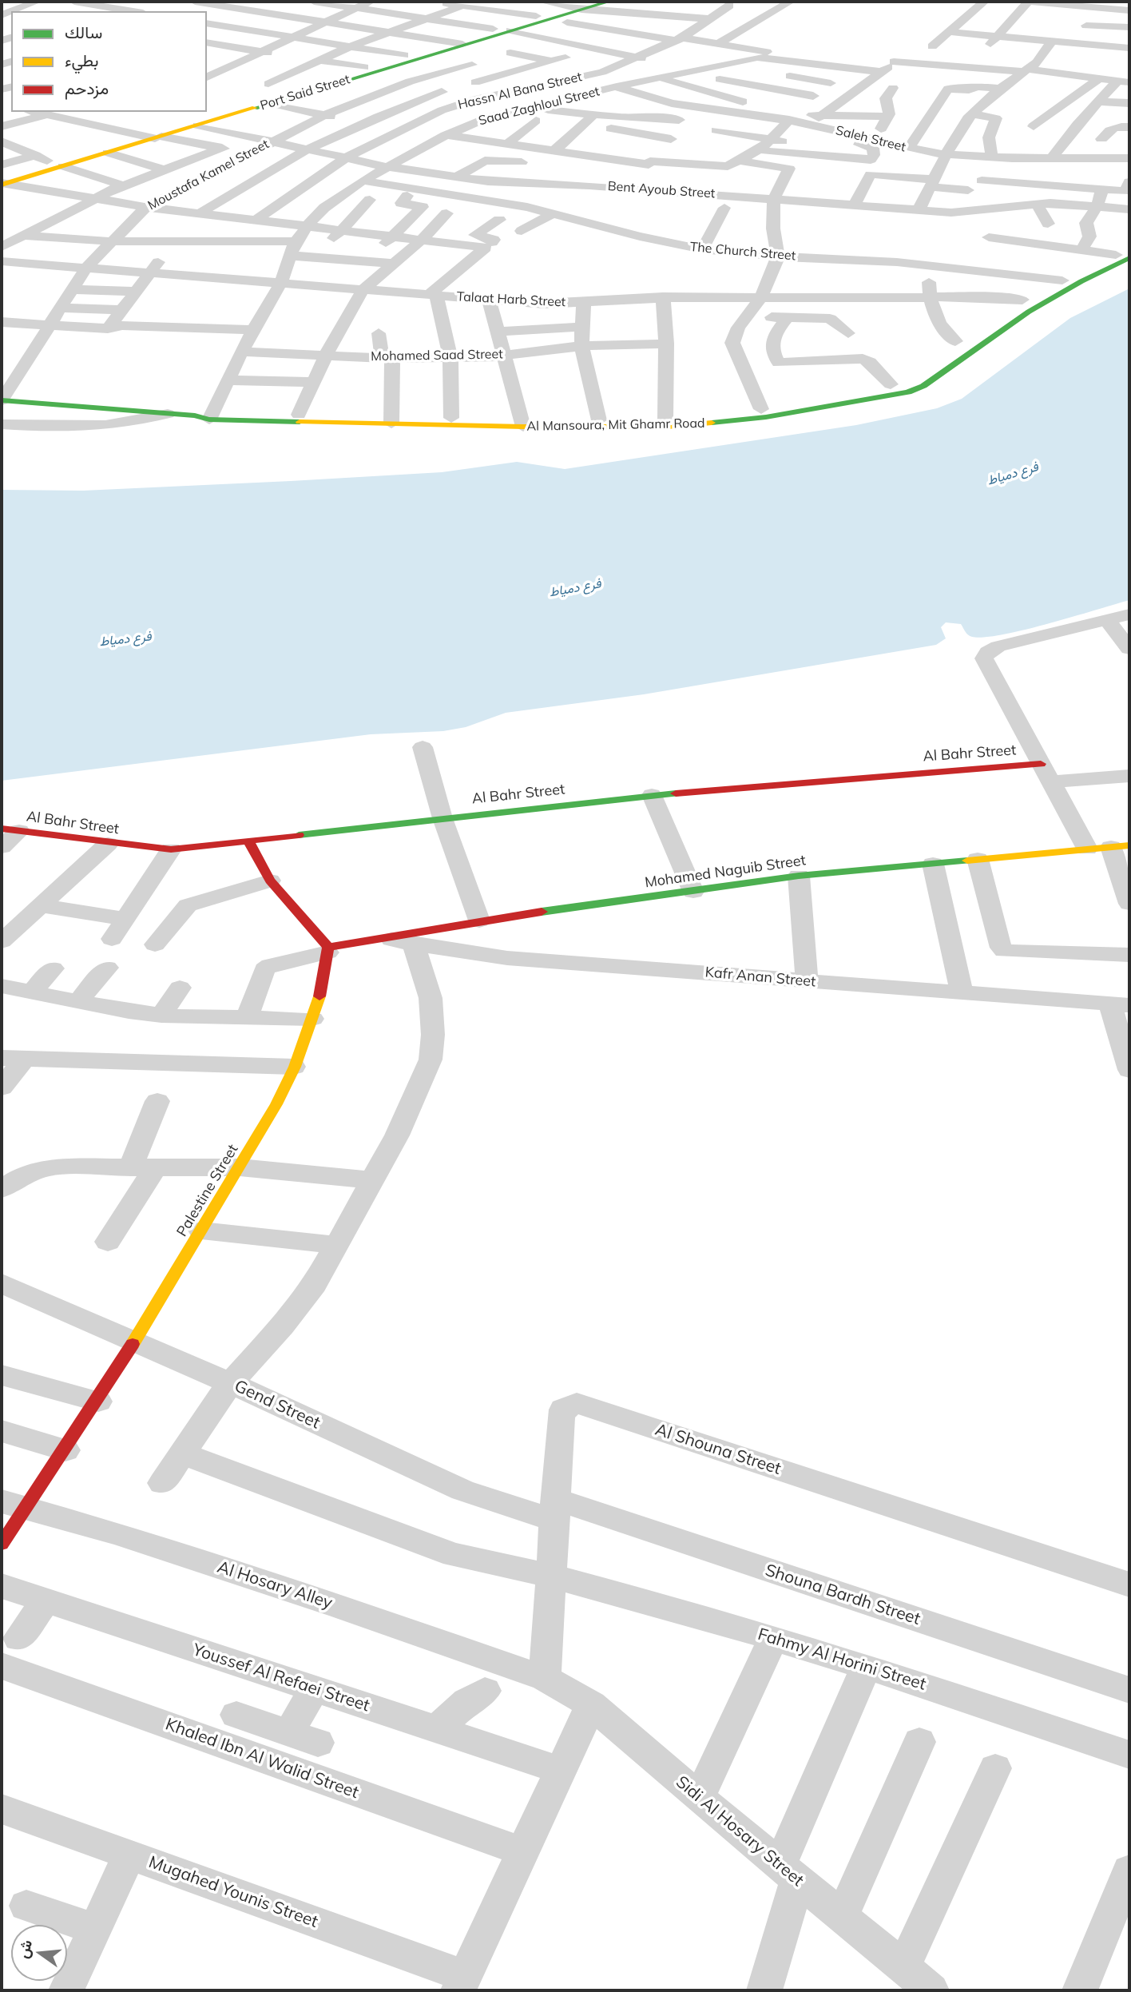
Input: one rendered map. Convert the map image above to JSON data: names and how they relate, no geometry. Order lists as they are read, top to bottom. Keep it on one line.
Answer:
{"streets":{"street":["Hassn Al Bana Street","Port Said Street","Saad Zaghloul Street","Saleh Street","Moustafa Kamel Street","Bent Ayoub Street","The Church Street","Talaat Harb Street","Mohamed Saad Street","Al Mansoura, Mit Ghamr Road","Al Bahr Street","Mohamed Naguib Street","Kafr Anan Street","Palestine Street","Gend Street","Al Shouna Street","Al Hosary Alley","Shouna Bardh Street","Fahmy Al Horini Street","Youssef Al Refaei Street","Khaled Ibn Al Walid Street","Sidi Al Hosary Street","Mugahed Younis Street"]},"crossings":[["Hassn Al Bana Street","Bent Ayoub Street"],["Hassn Al Bana Street","The Church Street"],["Port Said Street","Bent Ayoub Street"],["Port Said Street","The Church Street"],["Saad Zaghloul Street","Saleh Street"],["Saad Zaghloul Street","Bent Ayoub Street"],["Saad Zaghloul Street","The Church Street"],["Saad Zaghloul Street","Talaat Harb Street"],["Saad Zaghloul Street","Mohamed Saad Street"],["Saad Zaghloul Street","Al Mansoura, Mit Ghamr Road"],["Moustafa Kamel Street","Bent Ayoub Street"],["Moustafa Kamel Street","The Church Street"],["Moustafa Kamel Street","Talaat Harb Street"],["Moustafa Kamel Street","Al Mansoura, Mit Ghamr Road"],["The Church Street","Al Mansoura, Mit Ghamr Road"],["Talaat Harb Street","Al Mansoura, Mit Ghamr Road"],["Mohamed Naguib Street","Kafr Anan Street"],["Mohamed Naguib Street","Palestine Street"],["Palestine Street","Gend Street"],["Palestine Street","Al Hosary Alley"],["Gend Street","Al Shouna Street"],["Gend Street","Shouna Bardh Street"],["Al Shouna Street","Al Hosary Alley"],["Al Shouna Street","Shouna Bardh Street"],["Al Shouna Street","Fahmy Al Horini Street"],["Al Shouna Street","Sidi Al Hosary Street"],["Al Hosary Alley","Sidi Al Hosary Street"]],"water":["فرع دمياط"],"legend":["سالك","بطيء","مزدحم"],"north":"left"}
